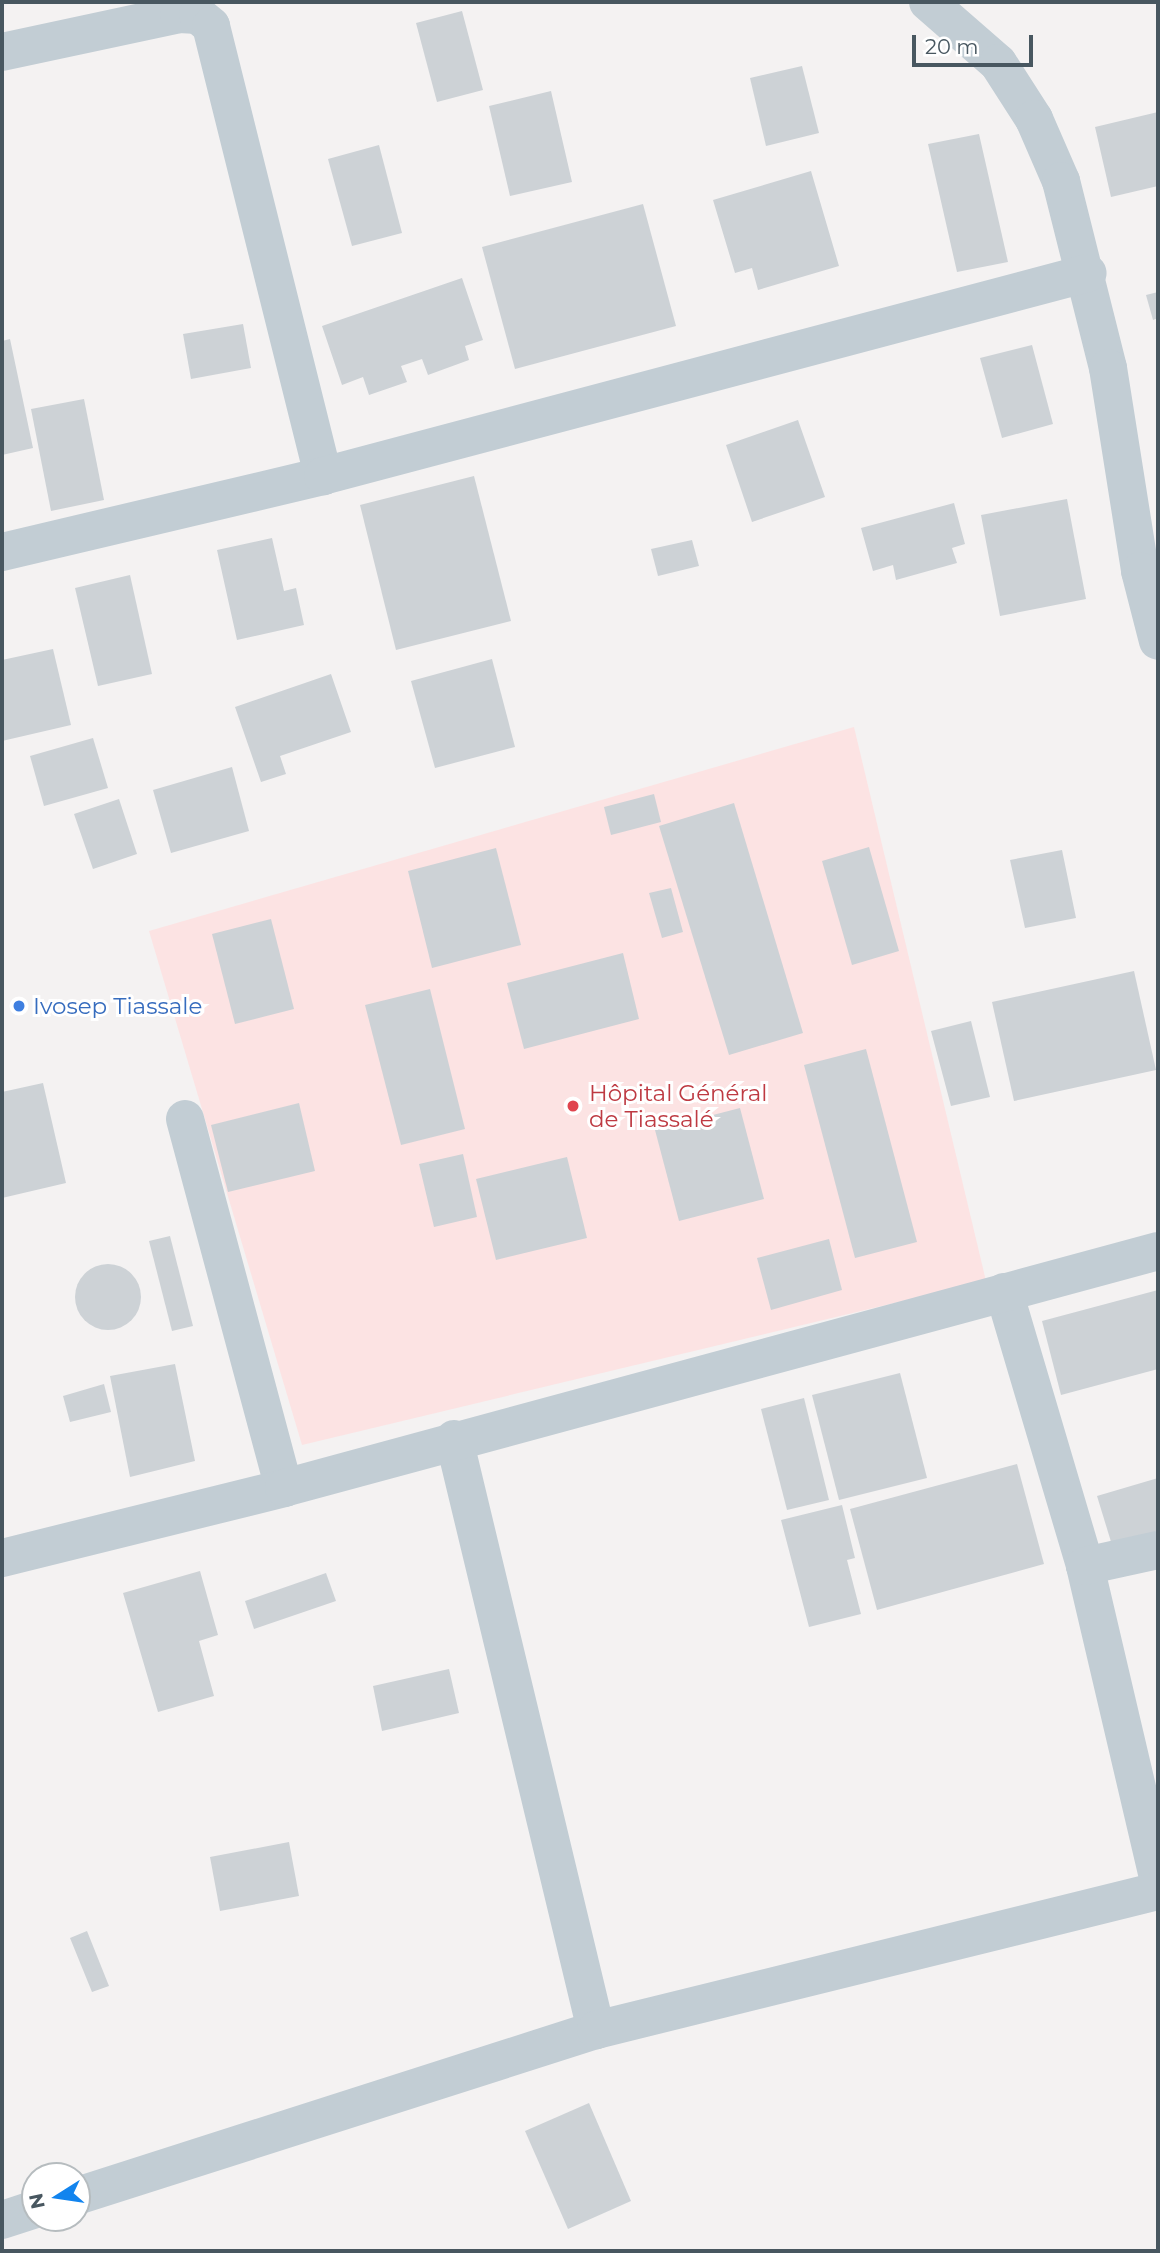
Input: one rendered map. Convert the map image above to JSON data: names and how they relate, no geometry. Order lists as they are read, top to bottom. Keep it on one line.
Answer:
{"places":["Ivosep Tiassale","Hôpital Général de Tiassalé"],"scale_bar":"20 m","north":"left"}
